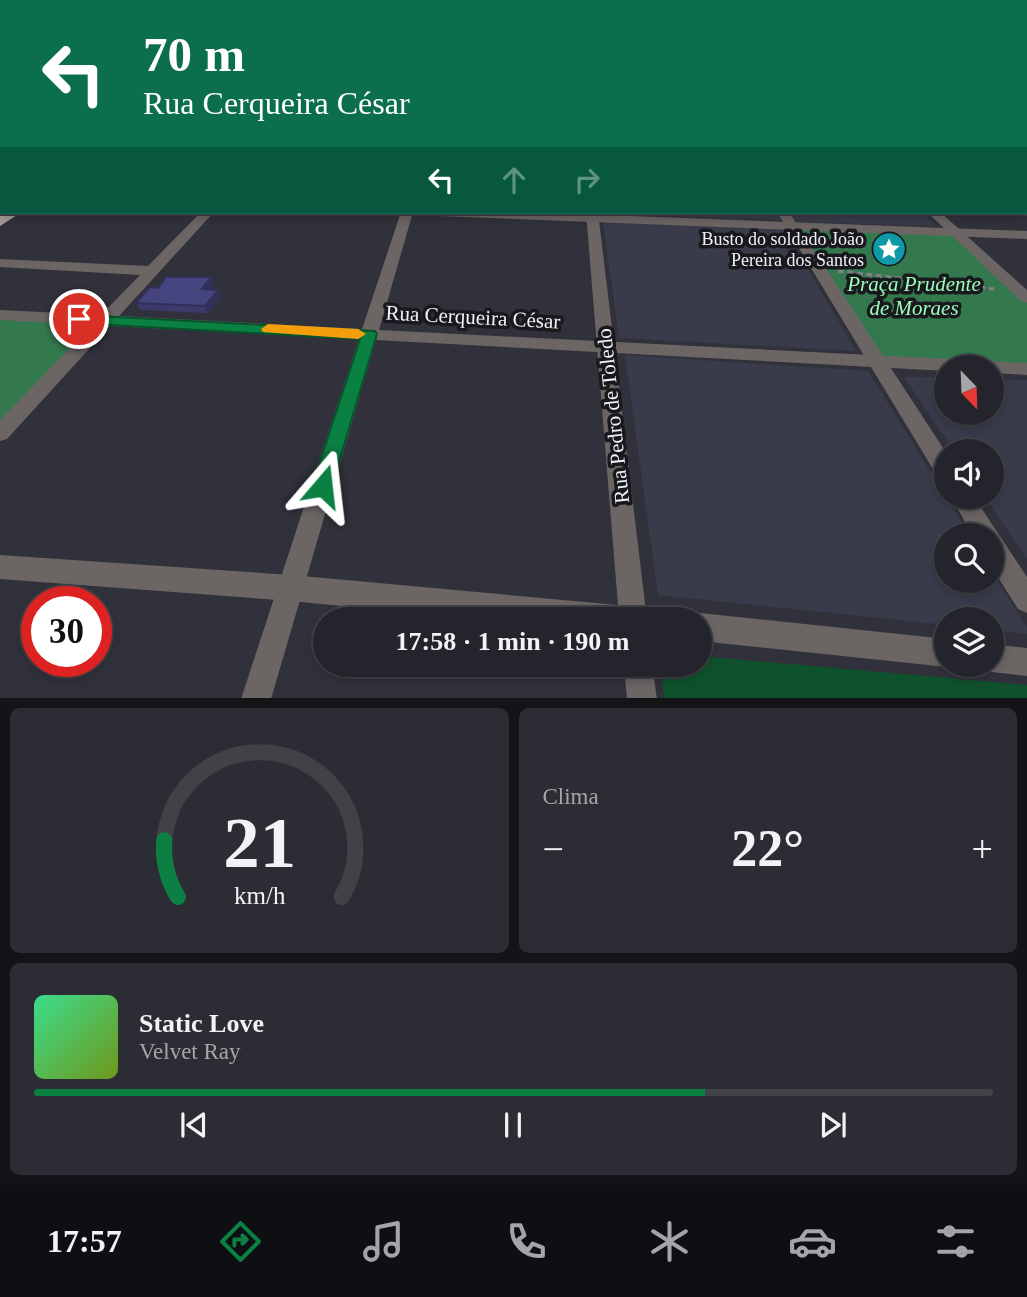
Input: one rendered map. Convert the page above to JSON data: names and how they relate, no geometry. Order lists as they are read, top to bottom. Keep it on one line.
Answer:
{"streets":{"street":["Rua Cerqueira César","Rua Pedro de Toledo"]},"crossings":[["Rua Cerqueira César","Rua Pedro de Toledo"]],"parks":["Praça Prudente de Moraes"],"places":{"place":["Busto do soldado João Pereira dos Santos"]},"north":"bottom right","page":{"turn":["70 m","Rua Cerqueira César"],"limit":"30","trip":"17:58 · 1 min · 190 m","tile":"Clima","heat":["−","22°","+"],"song":["Static Love","Velvet Ray"],"tabs":"17:57","gauge":["21","km/h"]}}
